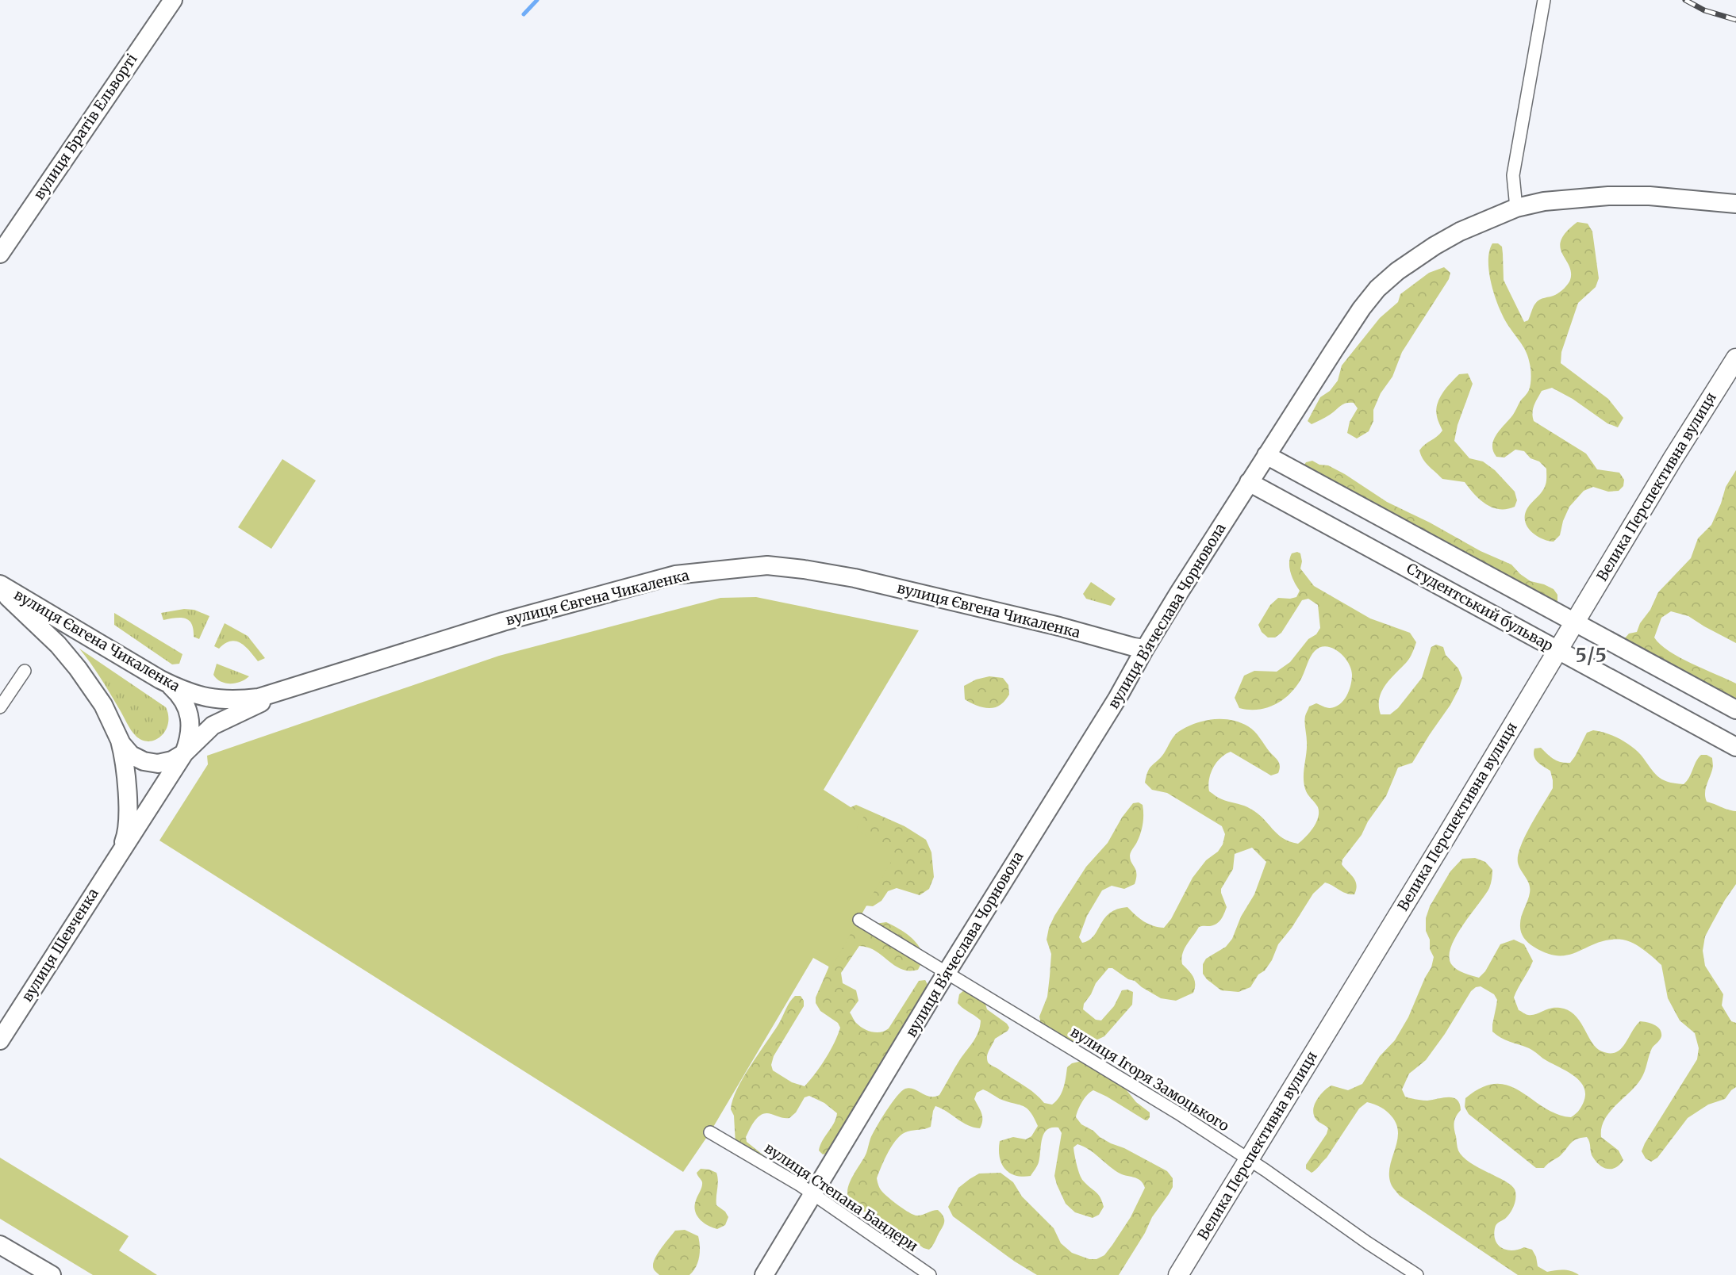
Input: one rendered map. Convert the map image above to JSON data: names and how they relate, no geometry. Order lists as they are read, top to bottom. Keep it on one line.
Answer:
{"streets":{"main road":["вулиця Братів Ельворті","Велика Перспективна вулиця","вулиця Євгена Чикаленка","Студентський бульвар","вулиця Вʼячеслава Чорновола","вулиця Шевченка"],"street":["вулиця Ігоря Замоцького","вулиця Степана Бандери"]},"crossings":[["Велика Перспективна вулиця","Студентський бульвар"],["Велика Перспективна вулиця","вулиця Ігоря Замоцького"],["вулиця Євгена Чикаленка","вулиця Вʼячеслава Чорновола"],["вулиця Євгена Чикаленка","вулиця Шевченка"],["Студентський бульвар","вулиця Вʼячеслава Чорновола"],["вулиця Вʼячеслава Чорновола","вулиця Ігоря Замоцького"],["вулиця Вʼячеслава Чорновола","вулиця Степана Бандери"]],"districts":["5/5"]}
